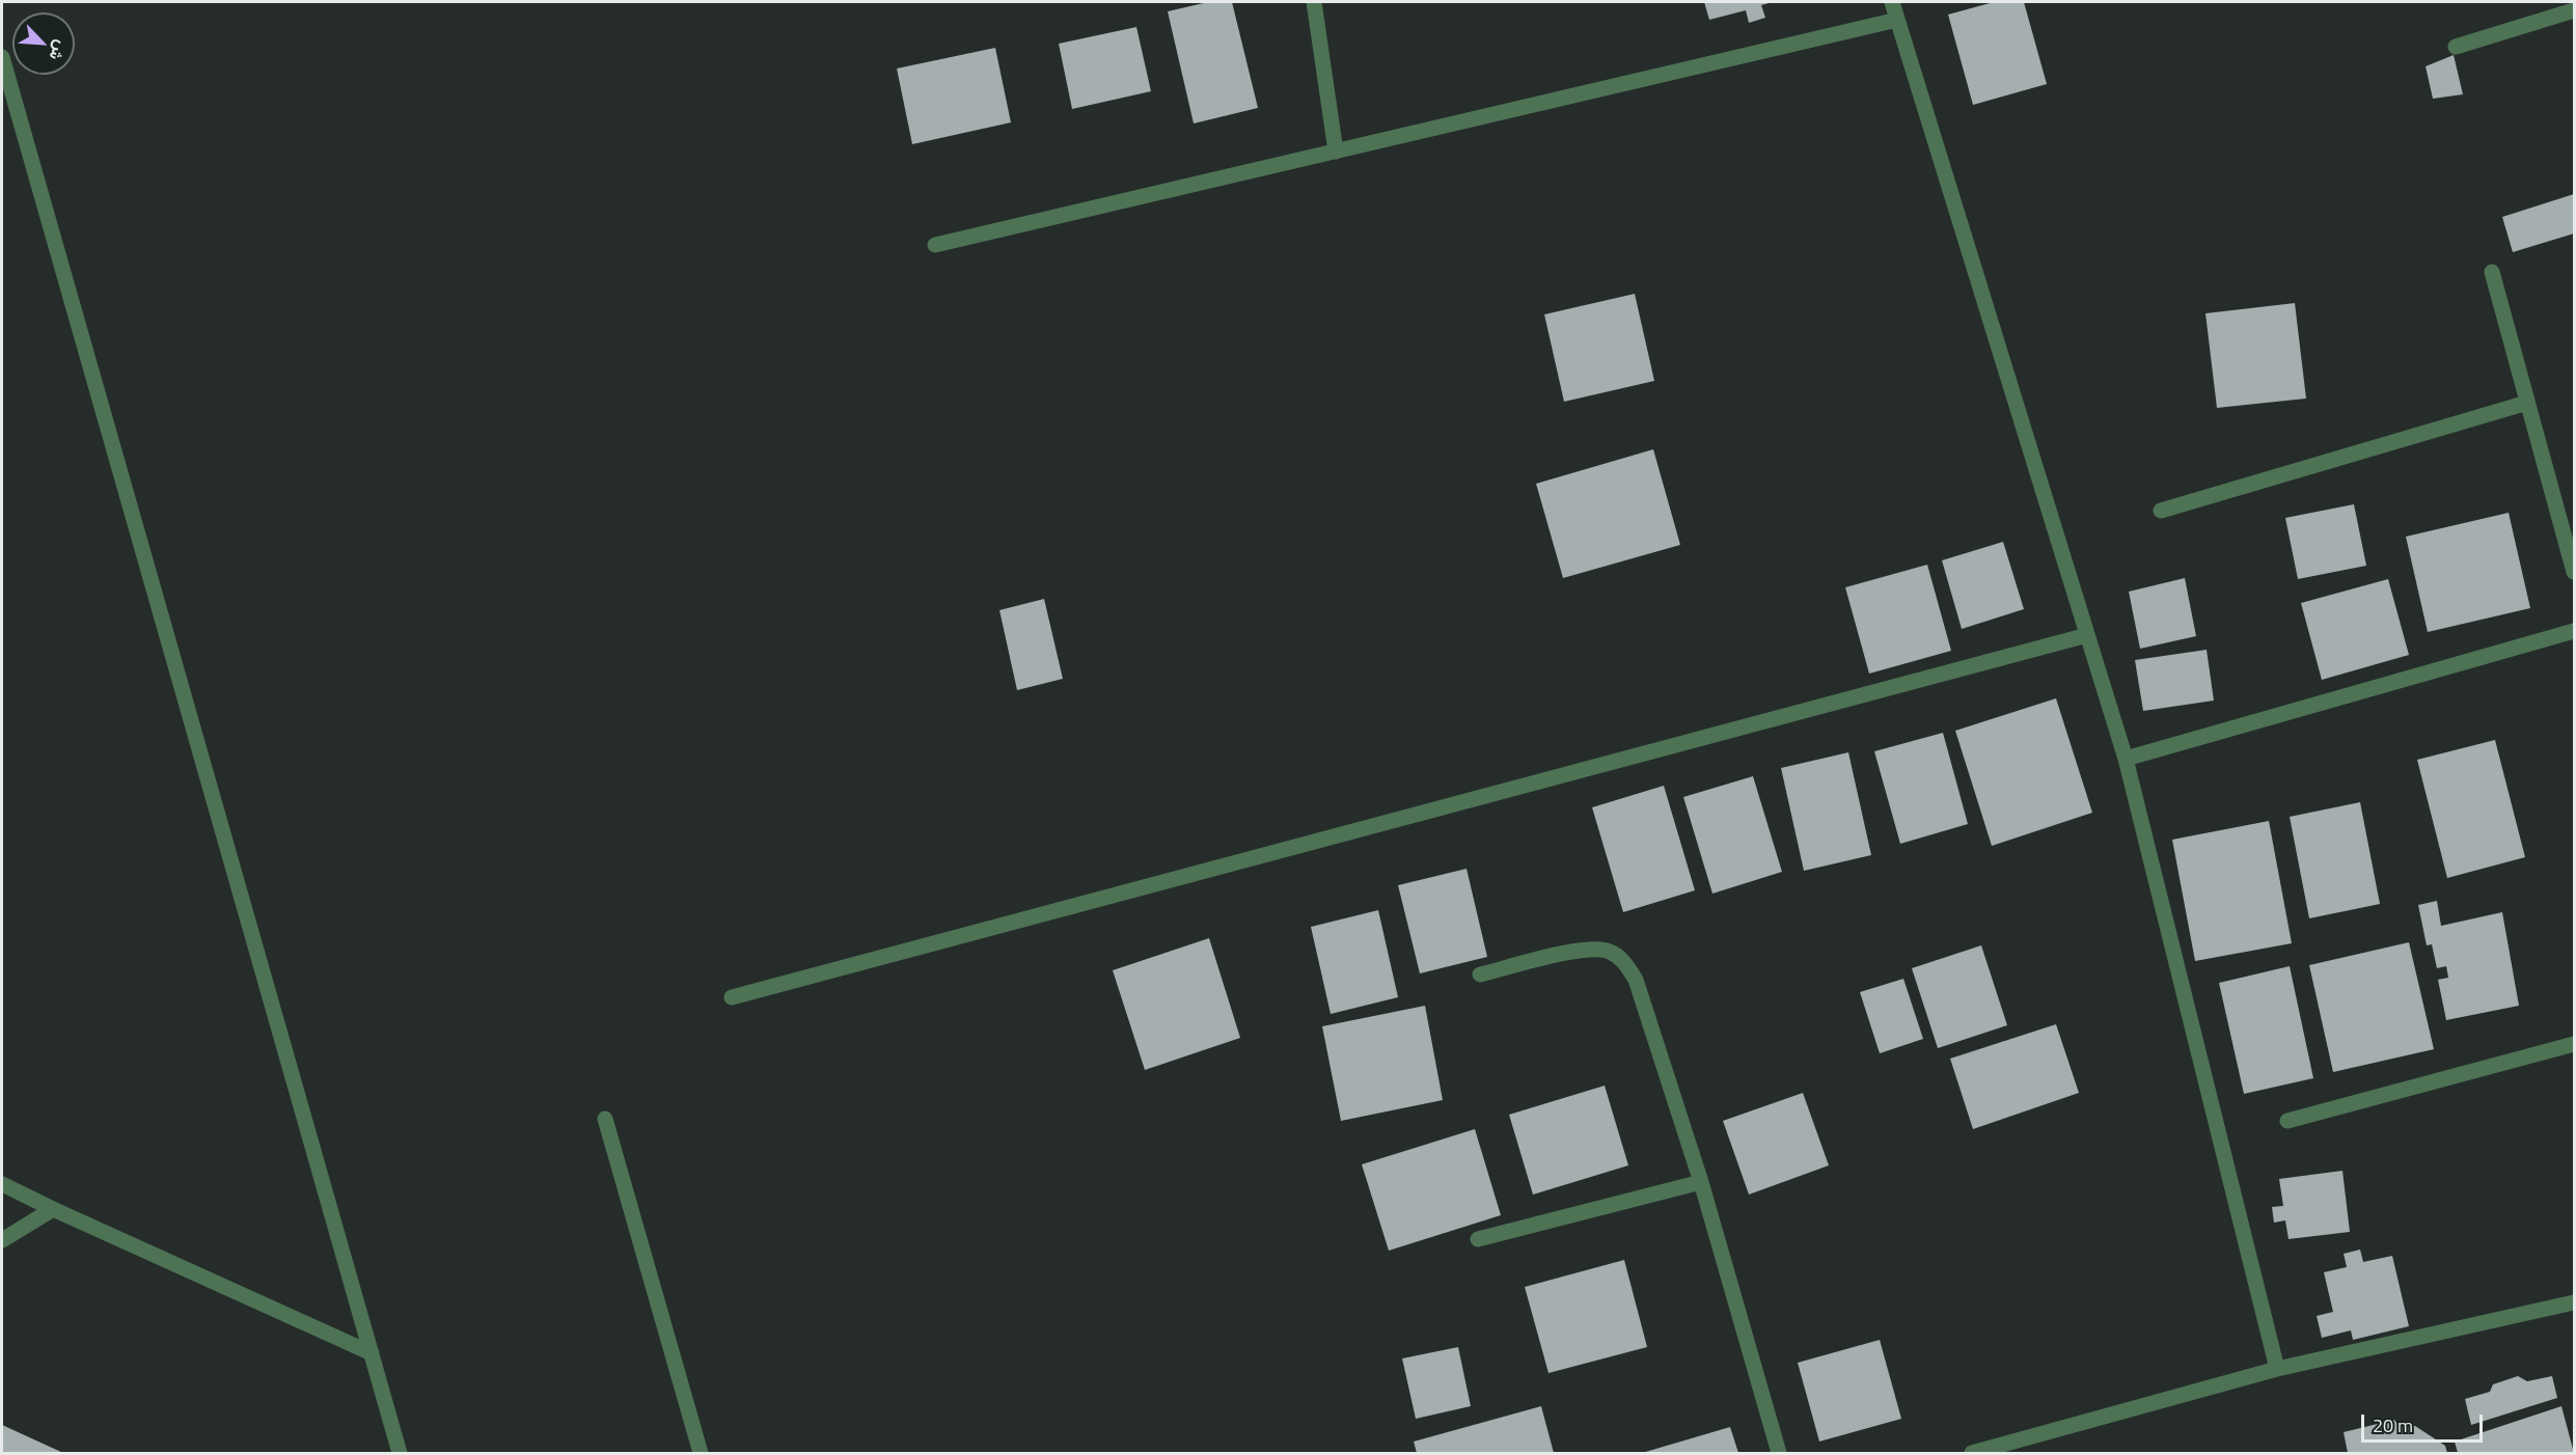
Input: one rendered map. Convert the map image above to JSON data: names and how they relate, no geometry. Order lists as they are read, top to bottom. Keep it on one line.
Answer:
{"scale_bar":"20 m","north":"bottom right"}
